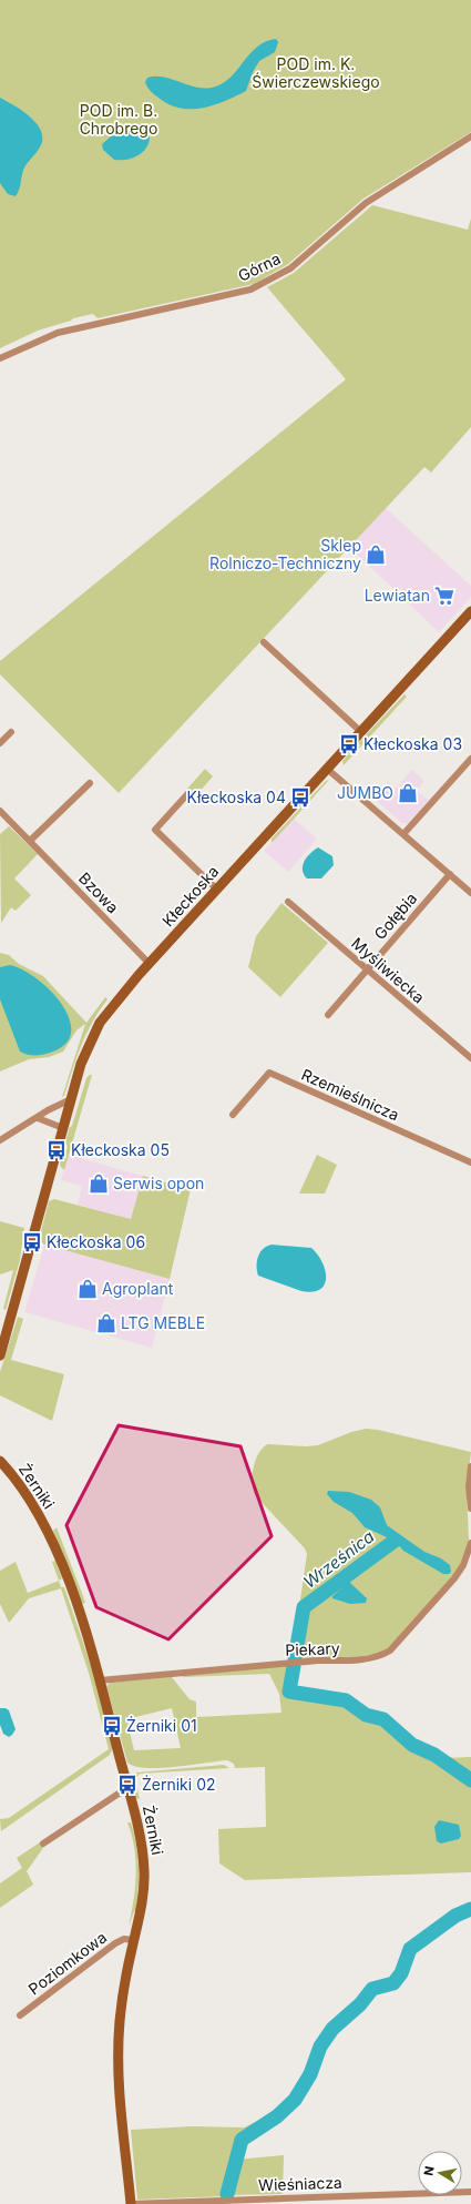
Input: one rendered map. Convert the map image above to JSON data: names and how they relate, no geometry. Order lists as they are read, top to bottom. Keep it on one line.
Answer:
{"streets":{"main road":["Kłeckoska","Żerniki"],"street":["Górna","Bzowa","Gołębia","Myśliwiecka","Rzemieślnicza","Piekary","Poziomkowa","Wieśniacza"]},"crossings":[["Bzowa","Kłeckoska"],["Gołębia","Myśliwiecka"],["Żerniki","Piekary"],["Żerniki","Poziomkowa"],["Żerniki","Wieśniacza"]],"water":["Wrześnica"],"parks":["POD im. K. Świerczewskiego","POD im. B. Chrobrego"],"places":{"shop":["Sklep Rolniczo-Techniczny","JUMBO","Serwis opon","Agroplant","LTG MEBLE"],"supermarket":["Lewiatan"],"bus stop":["Kłeckoska 03","Kłeckoska 04","Kłeckoska 05","Kłeckoska 06","Żerniki 01","Żerniki 02"]},"north":"left"}
